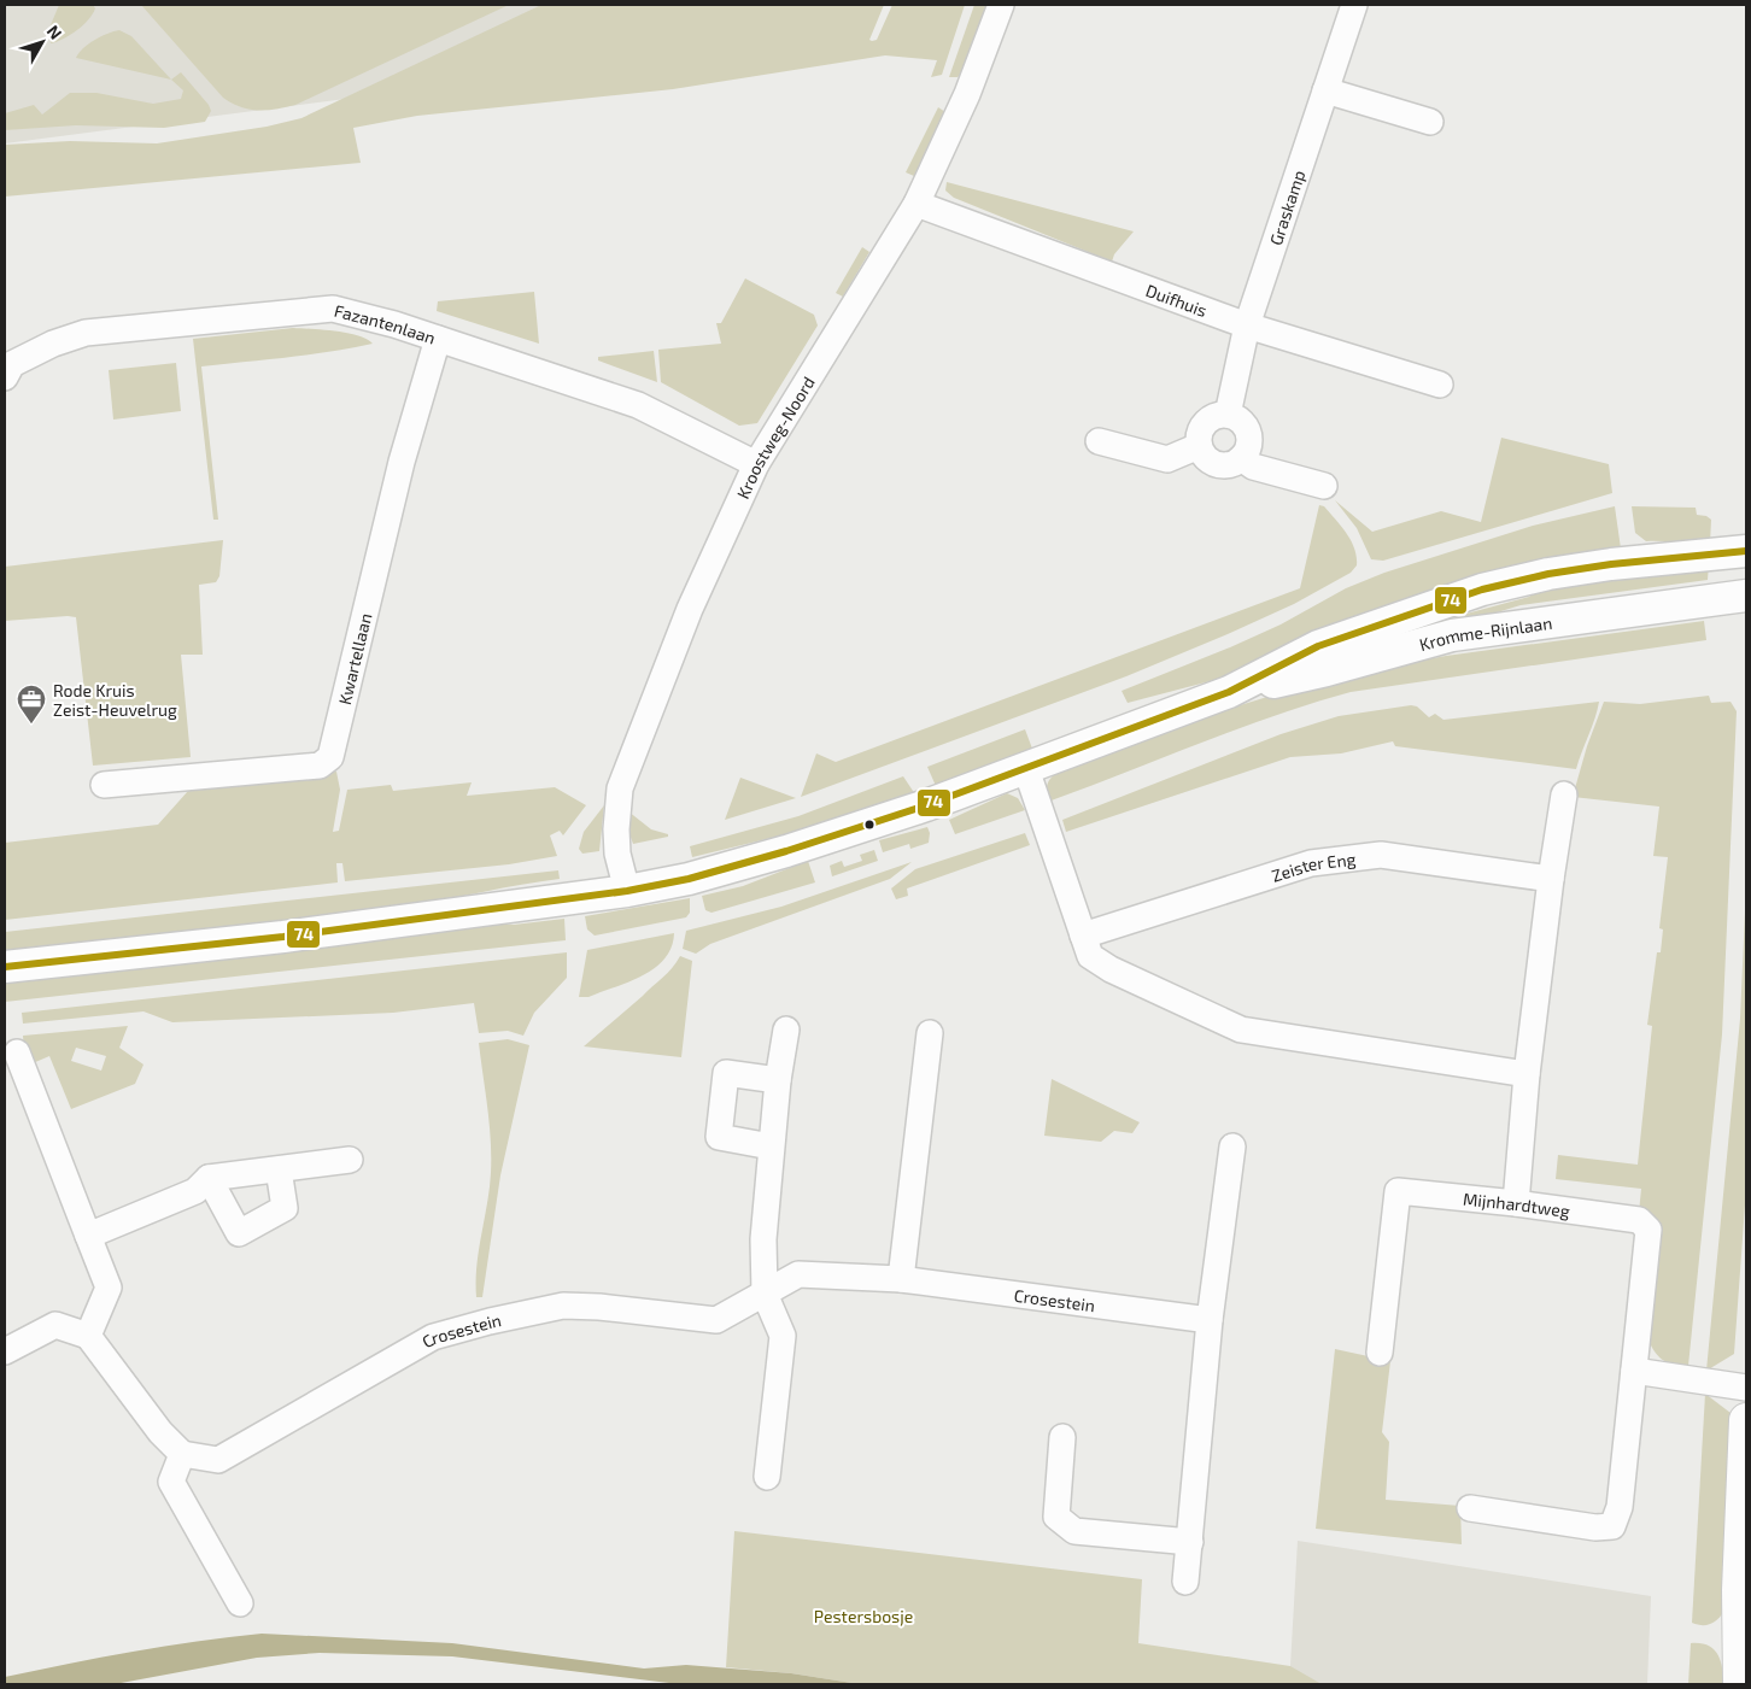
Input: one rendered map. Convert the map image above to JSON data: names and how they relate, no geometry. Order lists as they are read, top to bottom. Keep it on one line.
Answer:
{"streets":{"street":["Graskamp","Duifhuis","Fazantenlaan","Kroostweg-Noord","Kromme-Rijnlaan","Kwartellaan","Zeister Eng","Mijnhardtweg","Crosestein"]},"crossings":[["Graskamp","Duifhuis"],["Duifhuis","Kroostweg-Noord"],["Fazantenlaan","Kroostweg-Noord"],["Fazantenlaan","Kwartellaan"],["Kroostweg-Noord","Kromme-Rijnlaan"]],"parks":["Pestersbosje"],"places":{"office":["Rode Kruis Zeist-Heuvelrug"]},"lines":["transit line 74"],"north":"top right"}
